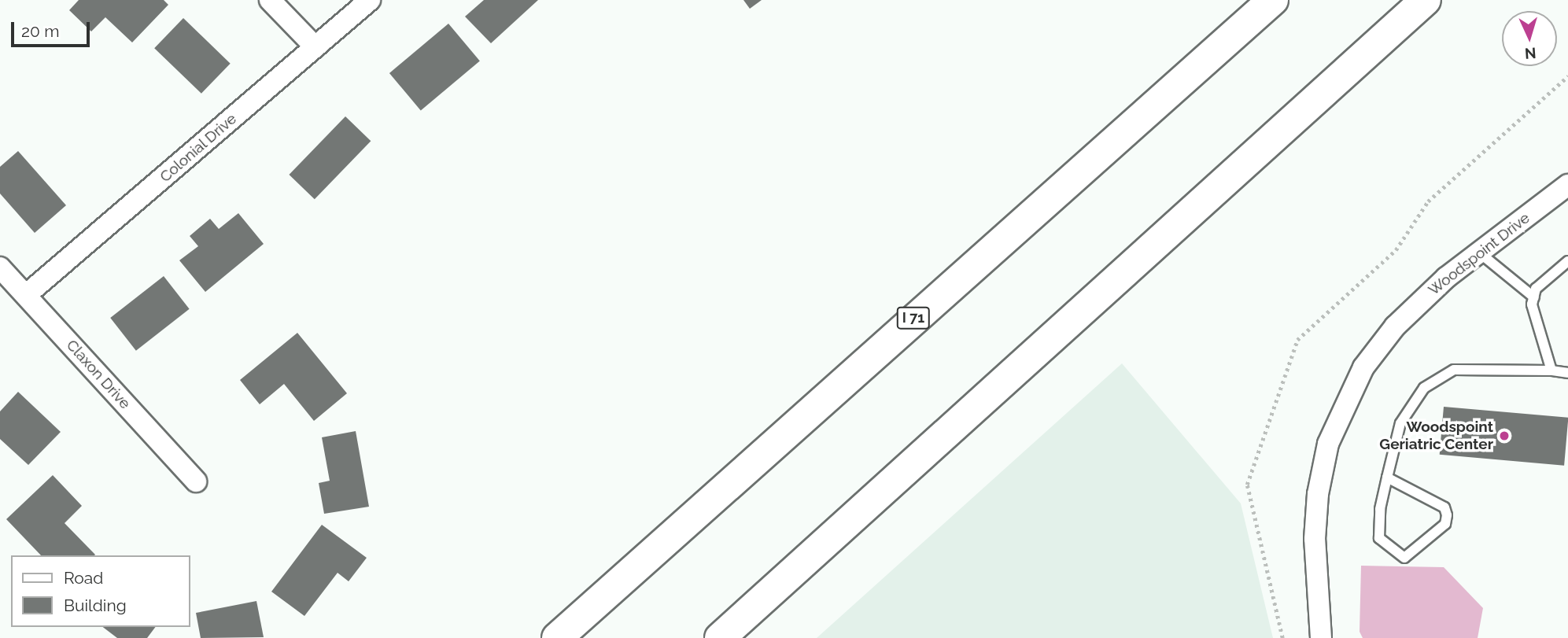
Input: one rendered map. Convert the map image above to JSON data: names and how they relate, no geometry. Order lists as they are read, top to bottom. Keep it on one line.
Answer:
{"streets":{"highway":["I 71"],"street":["Colonial Drive","Woodspoint Drive","Claxon Drive"]},"crossings":[["Colonial Drive","Claxon Drive"]],"places":["Woodspoint Geriatric Center"],"legend":["Road","Building"],"scale_bar":"20 m","north":"bottom"}
